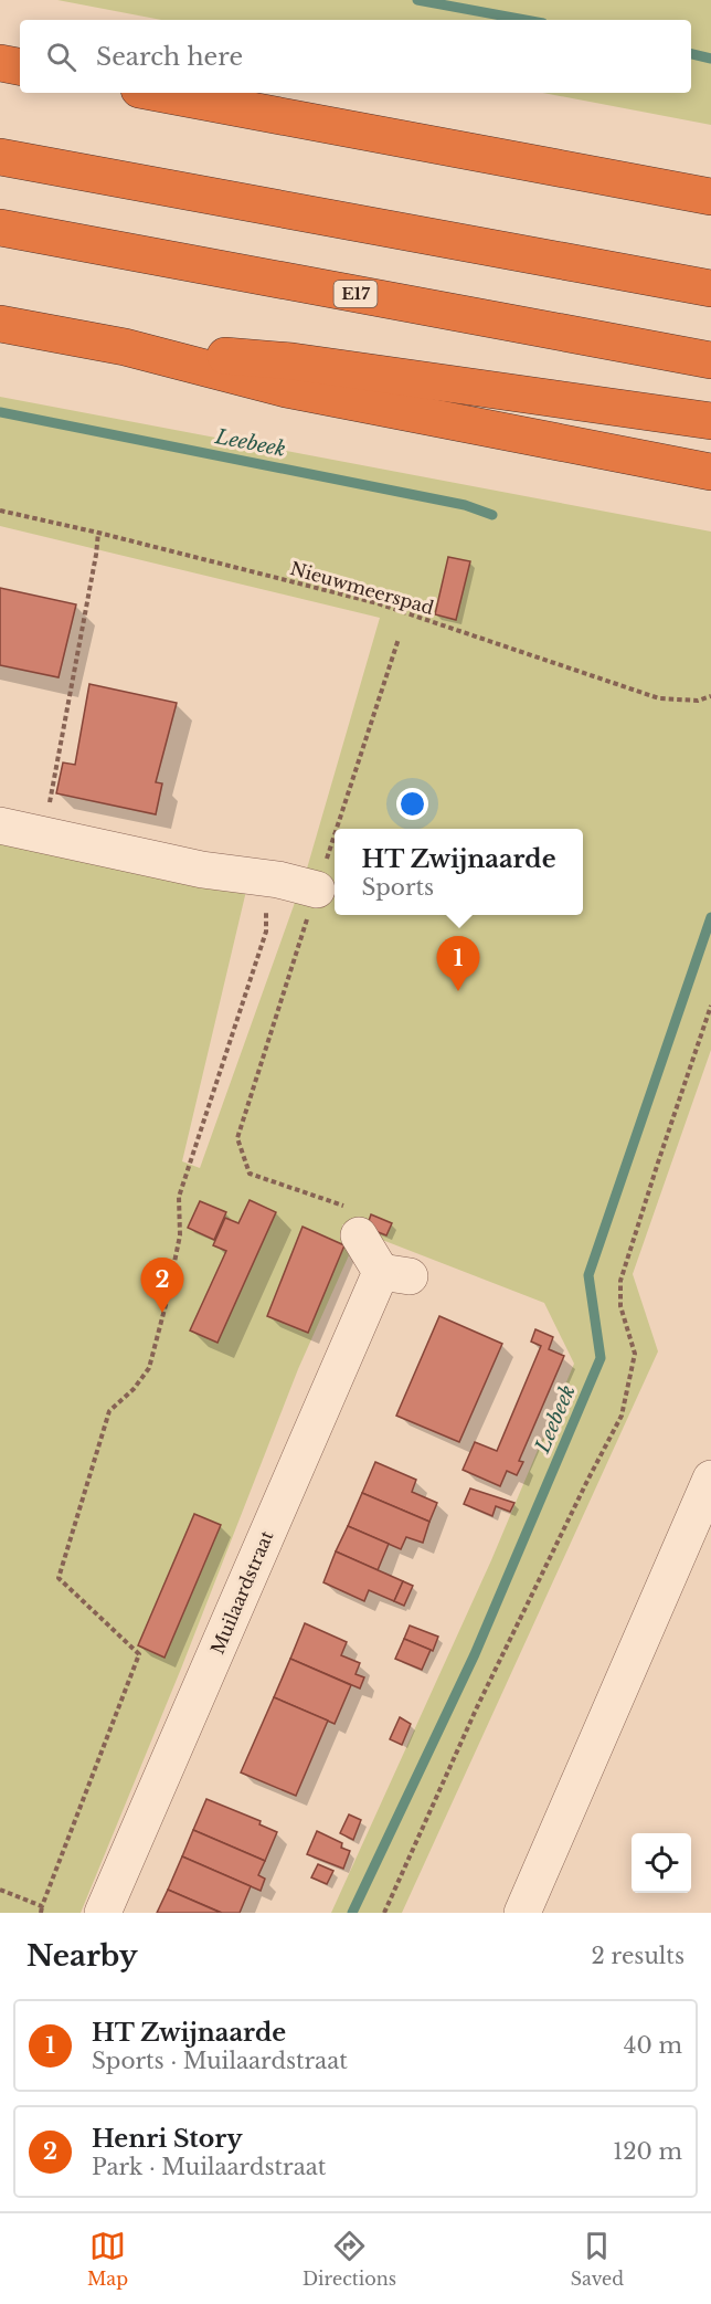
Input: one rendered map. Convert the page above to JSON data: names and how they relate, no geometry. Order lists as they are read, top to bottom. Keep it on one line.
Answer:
{"streets":{"highway":["E17"],"street":["Muilaardstraat"],"path":["Nieuwmeerspad"]},"water":["Leebeek"],"page":{"search":"Search here","popup":["HT Zwijnaarde","Sports"],"pins":["1","2"],"heading":["Nearby","2 results"],"list":[{"mark":"1","name":"HT Zwijnaarde","note":"Sports · Muilaardstraat","value":"40 m"},{"mark":"2","name":"Henri Story","note":"Park · Muilaardstraat","value":"120 m"}],"nav":["Map","Directions","Saved"]}}
